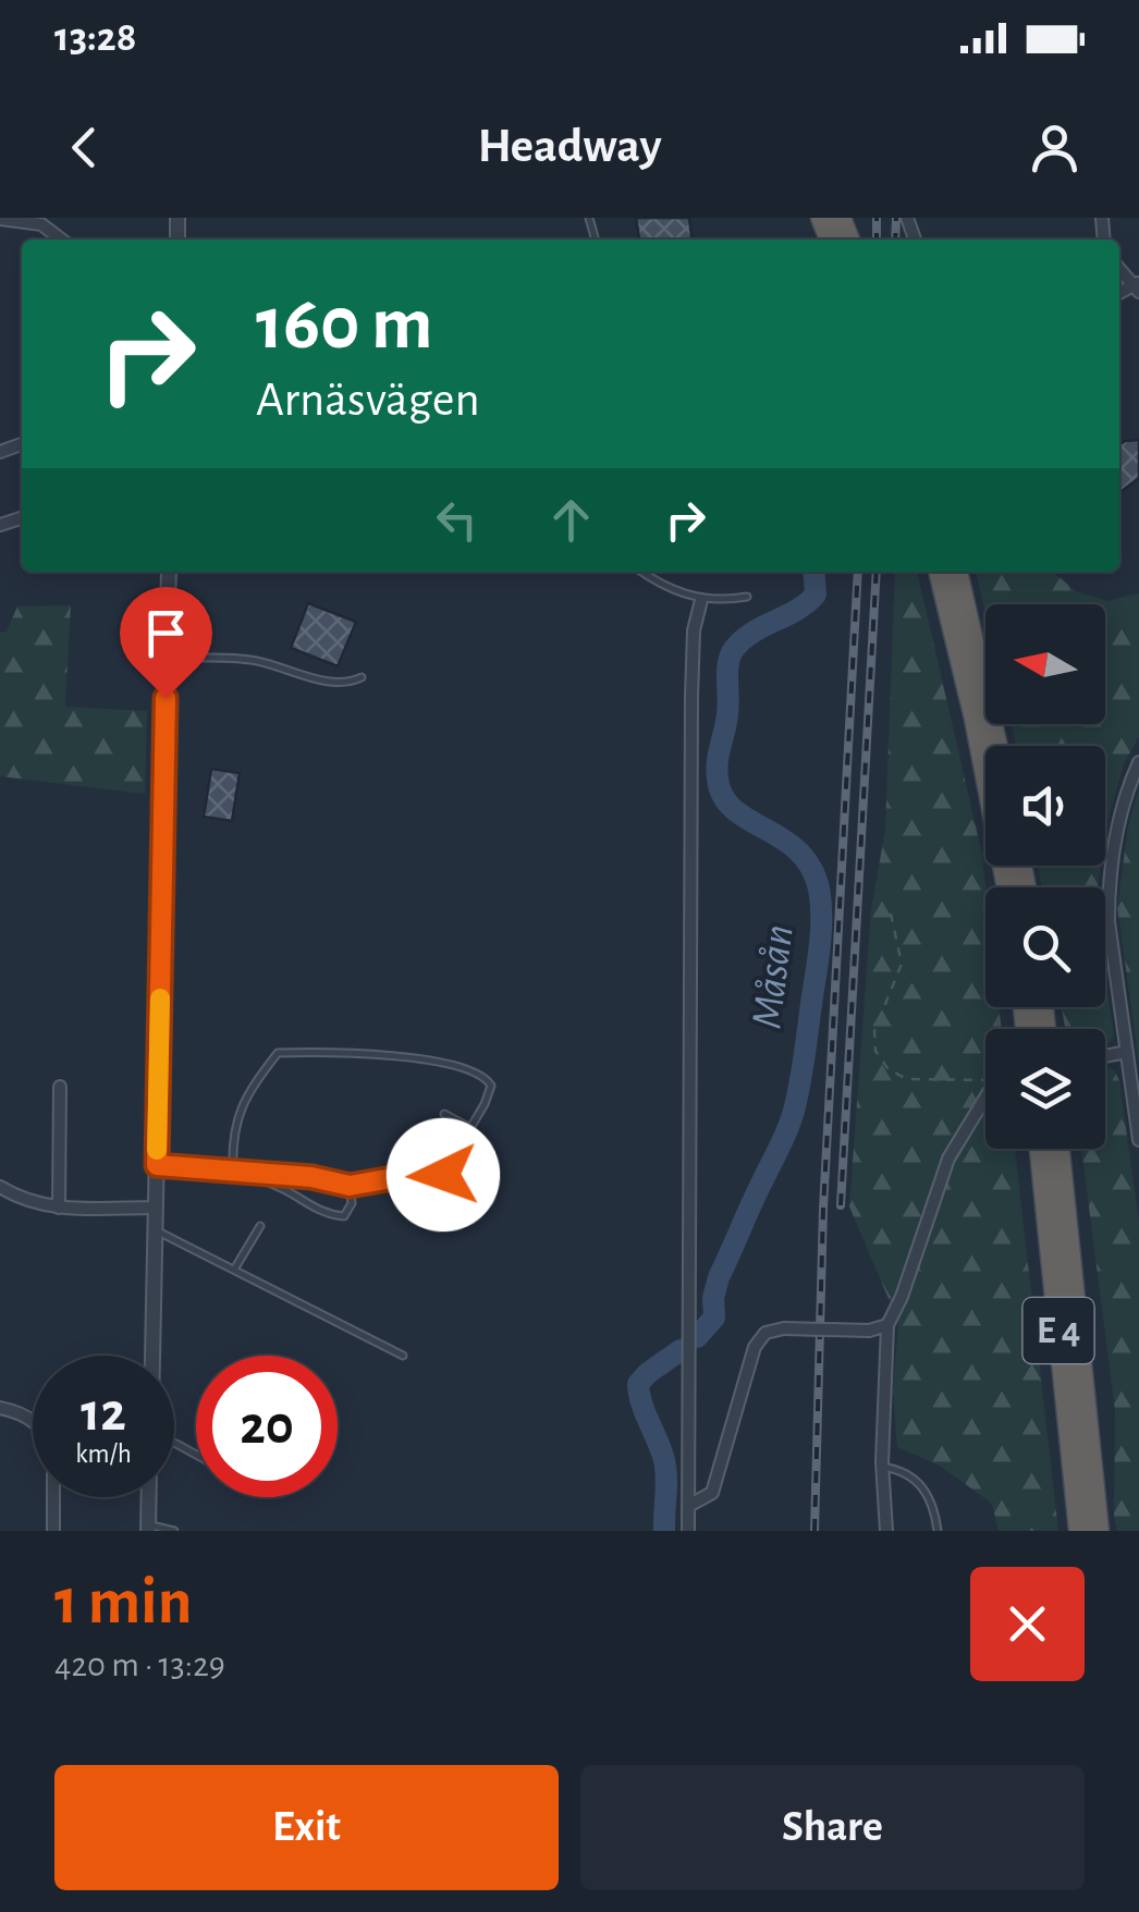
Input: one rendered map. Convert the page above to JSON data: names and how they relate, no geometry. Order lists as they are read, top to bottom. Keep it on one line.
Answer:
{"streets":{"highway":["E 4"]},"water":["Måsån"],"north":"left","page":{"status":"13:28","header":"Headway","turn":["160 m","Arnäsvägen"],"speed":"12 km/h","limit":"20","heading":["1 min","420 m · 13:29"],"buttons":["Exit","Share"]}}
